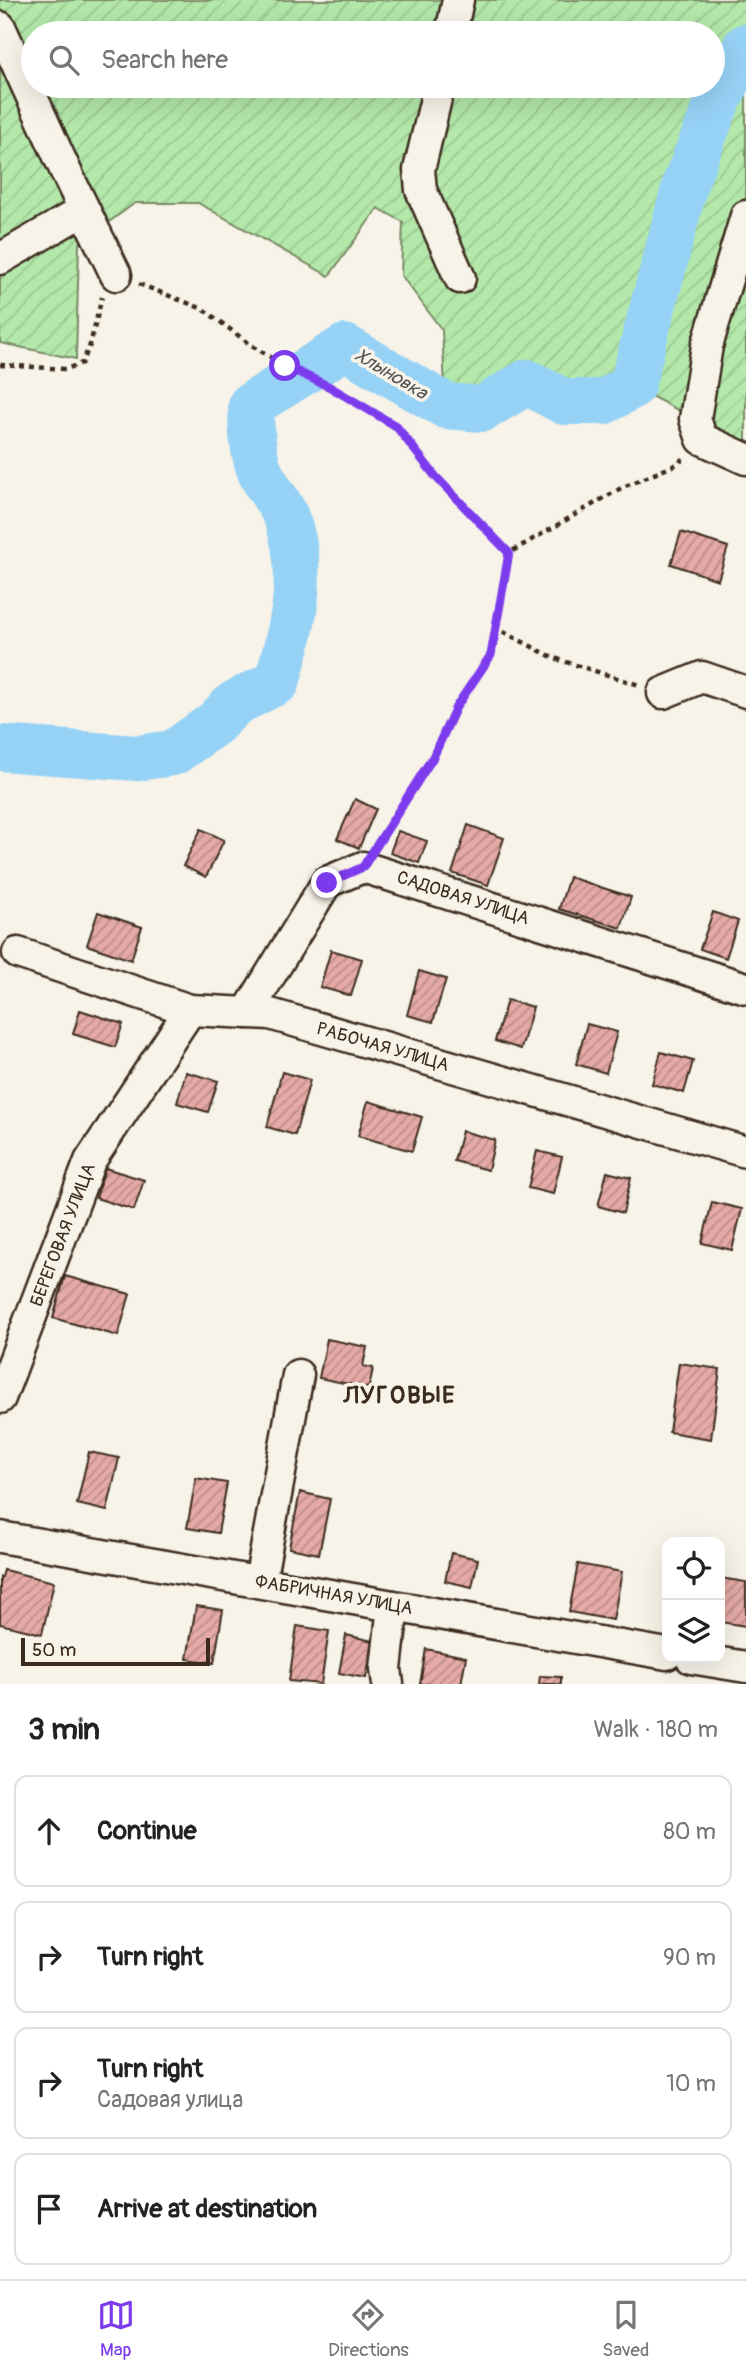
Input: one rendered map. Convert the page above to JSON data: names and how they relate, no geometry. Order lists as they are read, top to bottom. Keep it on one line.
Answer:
{"streets":{"street":["САДОВАЯ УЛИЦА","РАБОЧАЯ УЛИЦА","БЕРЕГОВАЯ УЛИЦА","ФАБРИЧНАЯ УЛИЦА"]},"crossings":[["РАБОЧАЯ УЛИЦА","БЕРЕГОВАЯ УЛИЦА"]],"districts":["ЛУГОВЫЕ"],"water":["Хлыновка"],"scale_bar":"50 m","page":{"search":"Search here","scale":"50 m","heading":["3 min","Walk · 180 m"],"list":[["Continue","80 m"],["Turn right","90 m"],["Turn right","Садовая улица","10 m"],"Arrive at destination"],"nav":["Map","Directions","Saved"]}}
